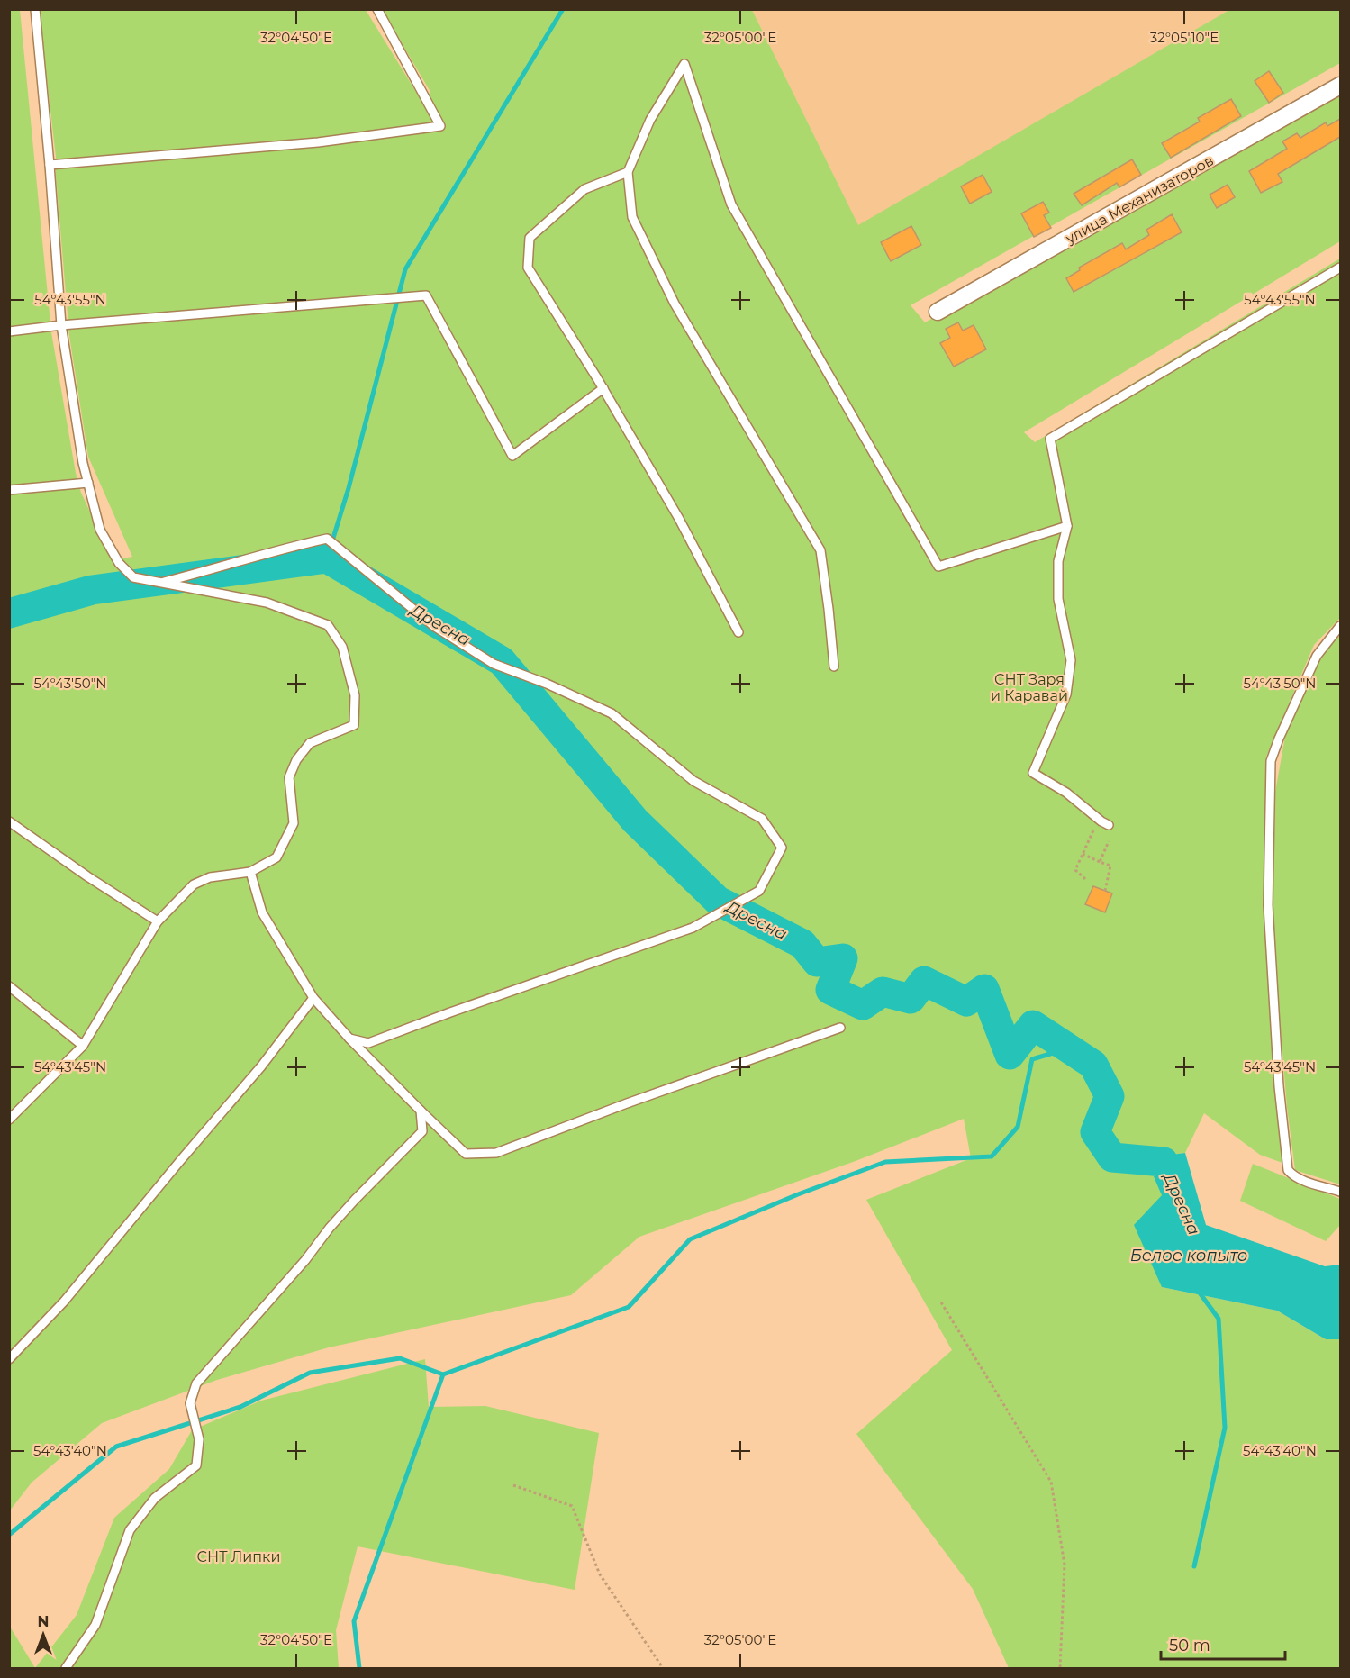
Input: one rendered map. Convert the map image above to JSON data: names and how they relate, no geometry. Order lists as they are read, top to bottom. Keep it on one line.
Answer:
{"streets":{"street":["улица Механизаторов"]},"water":["Дресна","Белое копыто"],"parks":["СНТ Заря и Каравай","СНТ Липки"],"scale_bar":"50 m","north":"top","coordinates":["32°04'50\"E","32°05'00\"E","32°05'10\"E","54°43'55\"N","54°43'50\"N","54°43'45\"N","54°43'40\"N"]}
